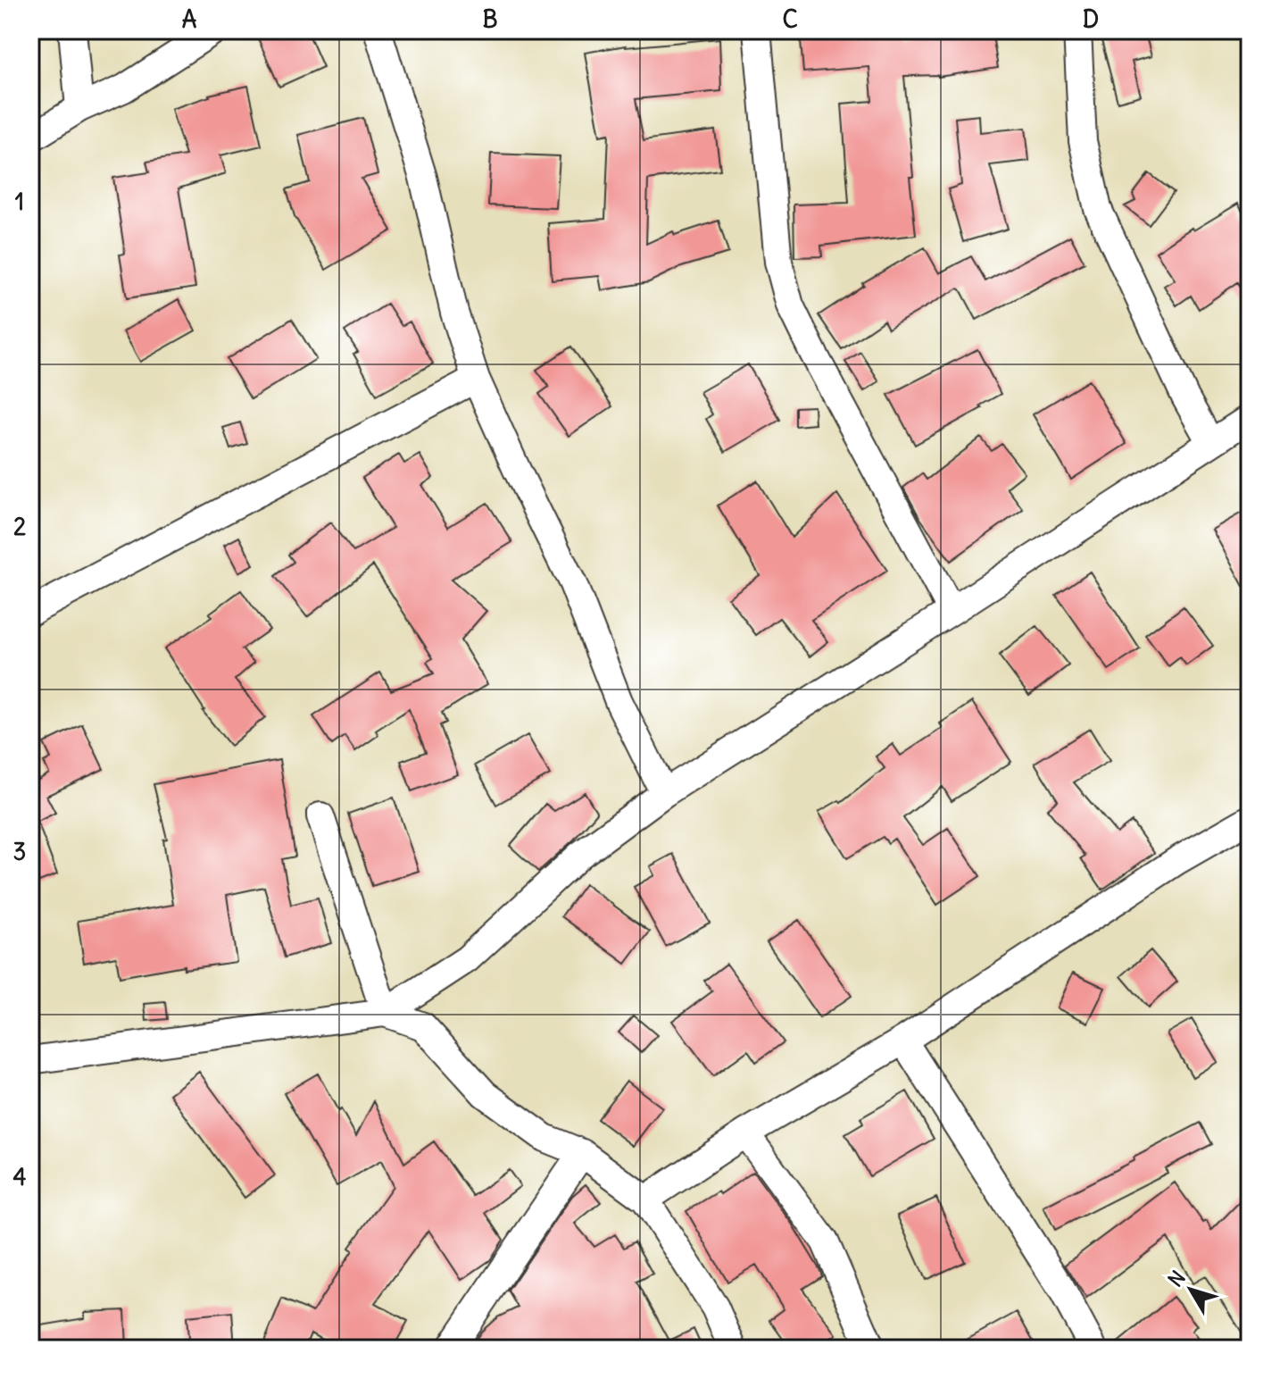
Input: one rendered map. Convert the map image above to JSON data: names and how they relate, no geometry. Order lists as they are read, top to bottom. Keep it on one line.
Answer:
{"north":"top left","grid":{"columns":["A","B","C","D"],"rows":["1","2","3","4"]}}
